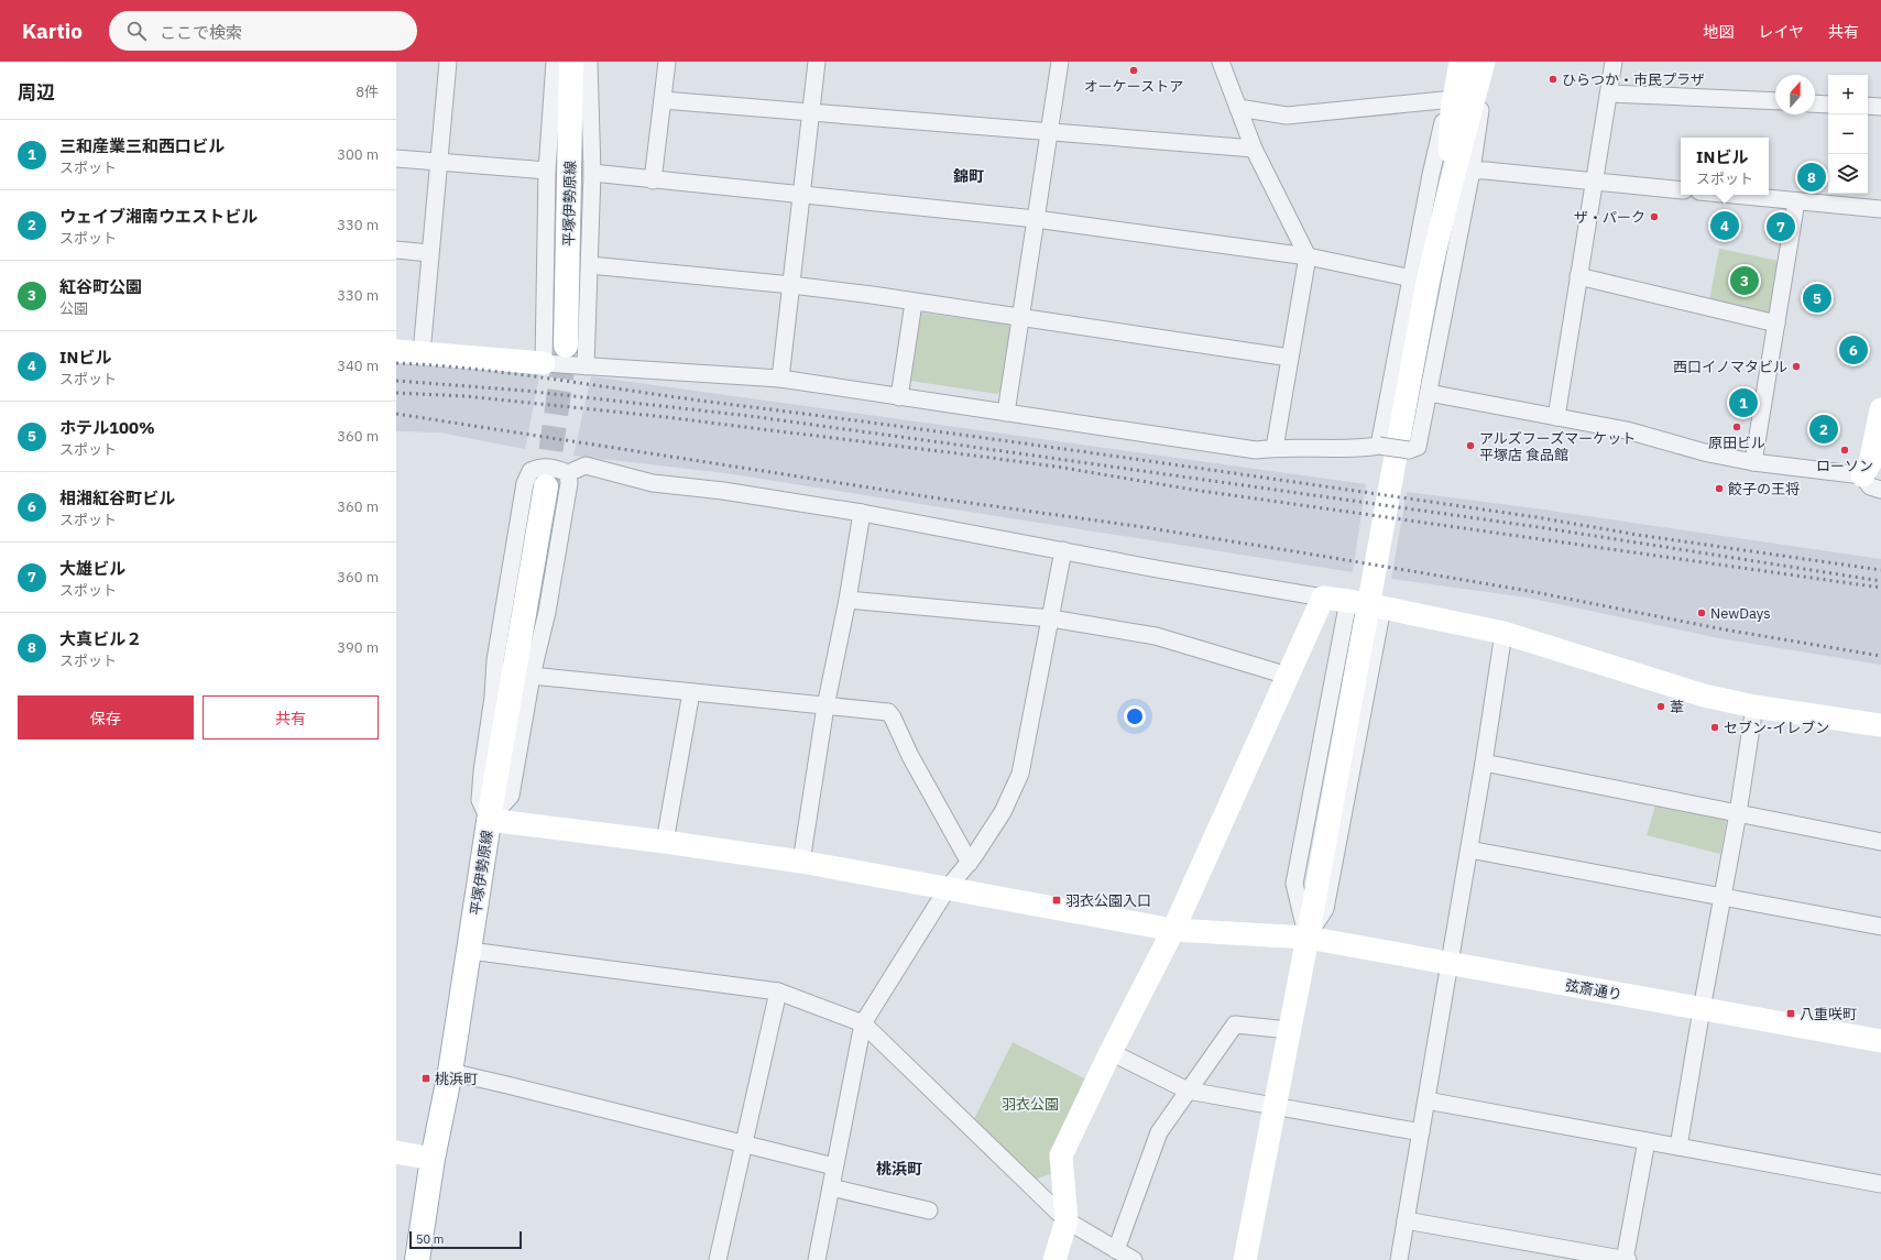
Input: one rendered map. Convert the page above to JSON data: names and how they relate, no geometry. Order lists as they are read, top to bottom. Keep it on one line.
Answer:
{"streets":{"main road":["平塚伊勢原線"],"street":["弦斎通り"]},"crossings":[["平塚伊勢原線","弦斎通り"]],"districts":["錦町","桃浜町"],"parks":["羽衣公園"],"places":{"other":["オーケーストア","ひらつか・市民プラザ","ザ・パーク","西口イノマタビル","原田ビル","アルズフーズマーケット 平塚店 食品館","ローソン","餃子の王将","NewDays","葦","セブン-イレブン"],"transit":["羽衣公園入口","八重咲町","桃浜町"]},"scale_bar":"50 m","north":"top","page":{"header":"Kartio","search":"ここで検索","nav":["地図","レイヤ","共有"],"heading":["周辺","8件"],"map_buttons":["+","−"],"list":[{"mark":"1","name":"三和産業三和西口ビル","note":"スポット","value":"300 m"},{"mark":"2","name":"ウェイブ湘南ウエストビル","note":"スポット","value":"330 m"},{"mark":"3","name":"紅谷町公園","note":"公園","value":"330 m"},{"mark":"4","name":"INビル","note":"スポット","value":"340 m"},{"mark":"5","name":"ホテル100%","note":"スポット","value":"360 m"},{"mark":"6","name":"相湘紅谷町ビル","note":"スポット","value":"360 m"},{"mark":"7","name":"大雄ビル","note":"スポット","value":"360 m"},{"mark":"8","name":"大真ビル２","note":"スポット","value":"390 m"}],"popup":["INビル","スポット"],"pins":["8","4","7","3","5","6","1","2"],"buttons":["保存","共有"],"scale":"50 m"}}
